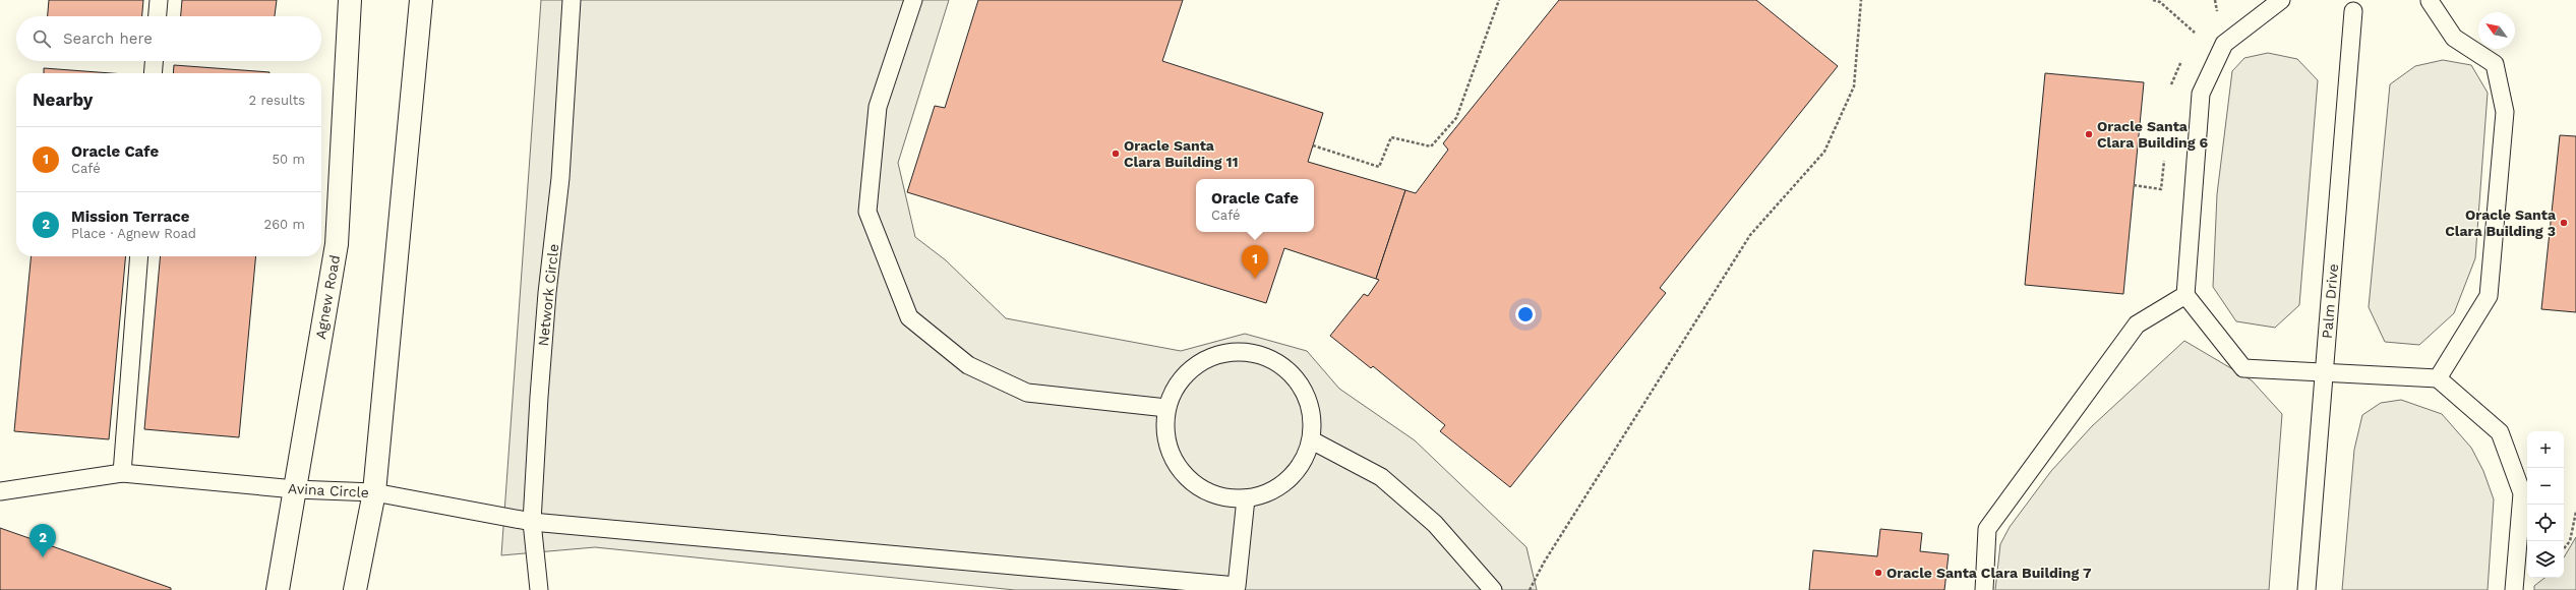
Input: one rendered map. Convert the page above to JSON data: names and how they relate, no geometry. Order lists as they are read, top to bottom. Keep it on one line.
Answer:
{"streets":{"main road":["Agnew Road"],"lane":["Network Circle","Palm Drive","Avina Circle"]},"crossings":[["Network Circle","Avina Circle"],["Agnew Road","Avina Circle"]],"places":["Oracle Santa Clara Building 6","Oracle Santa Clara Building 11","Oracle Santa Clara Building 3","Oracle Santa Clara Building 7"],"north":"top left","page":{"search":"Search here","heading":["Nearby","2 results"],"list":[{"mark":"1","name":"Oracle Cafe","note":"Café","value":"50 m"},{"mark":"2","name":"Mission Terrace","note":"Place · Agnew Road","value":"260 m"}],"popup":["Oracle Cafe","Café"],"pins":["1","2"],"map_buttons":["+","−"]}}
